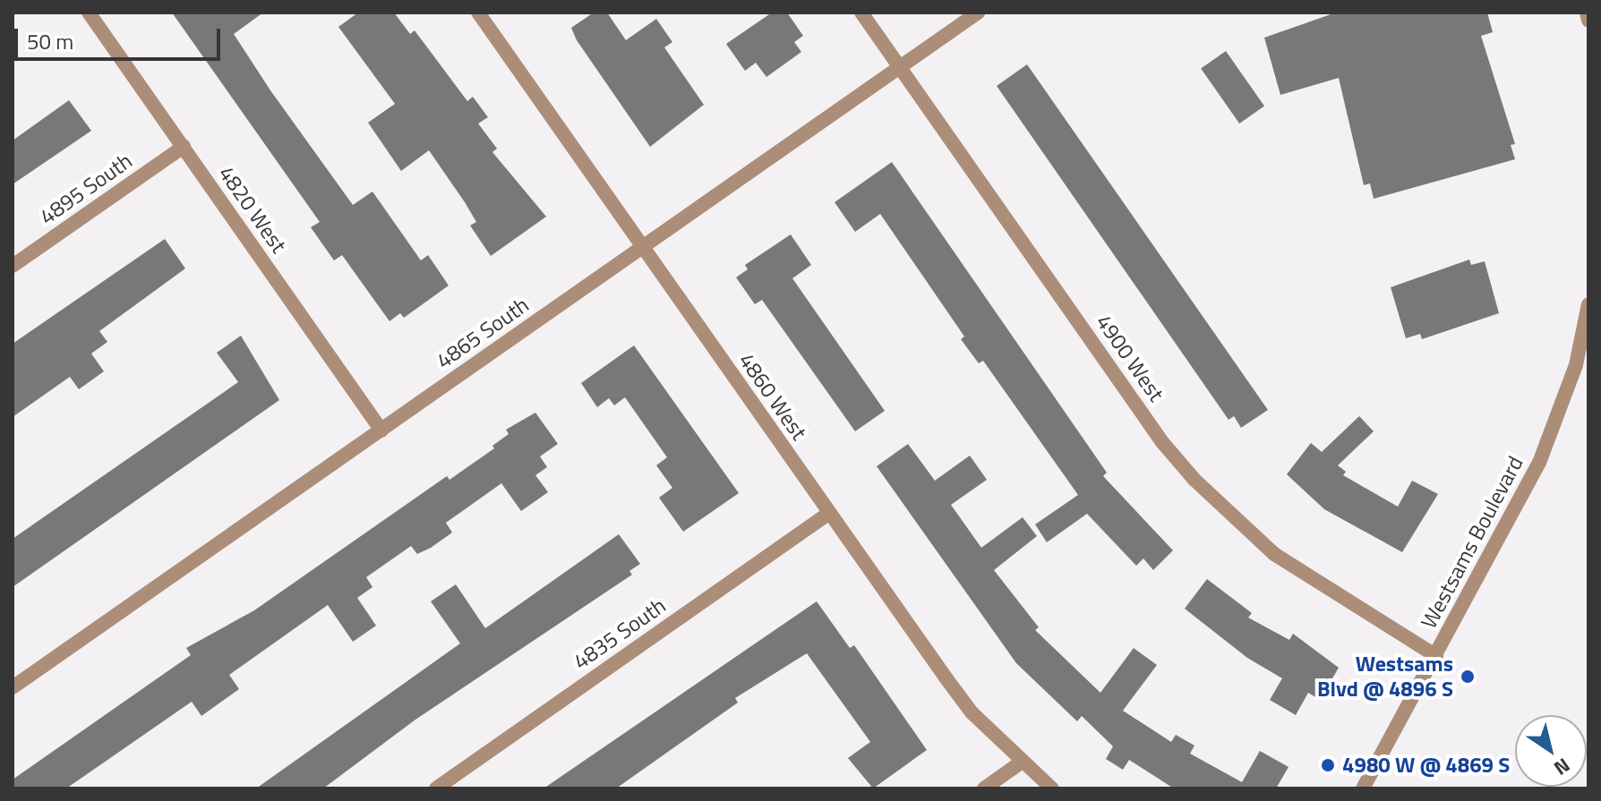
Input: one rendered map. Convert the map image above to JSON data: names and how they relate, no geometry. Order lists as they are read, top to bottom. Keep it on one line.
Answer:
{"streets":{"street":["4895 South","4820 West","4865 South","4900 West","4860 West","Westsams Boulevard","4835 South"]},"crossings":[["4895 South","4820 West"],["4820 West","4865 South"],["4865 South","4900 West"],["4865 South","4860 West"],["4900 West","Westsams Boulevard"],["4860 West","4835 South"]],"places":["Westsams Blvd @ 4896 S","4980 W @ 4869 S"],"scale_bar":"50 m","north":"bottom right"}
